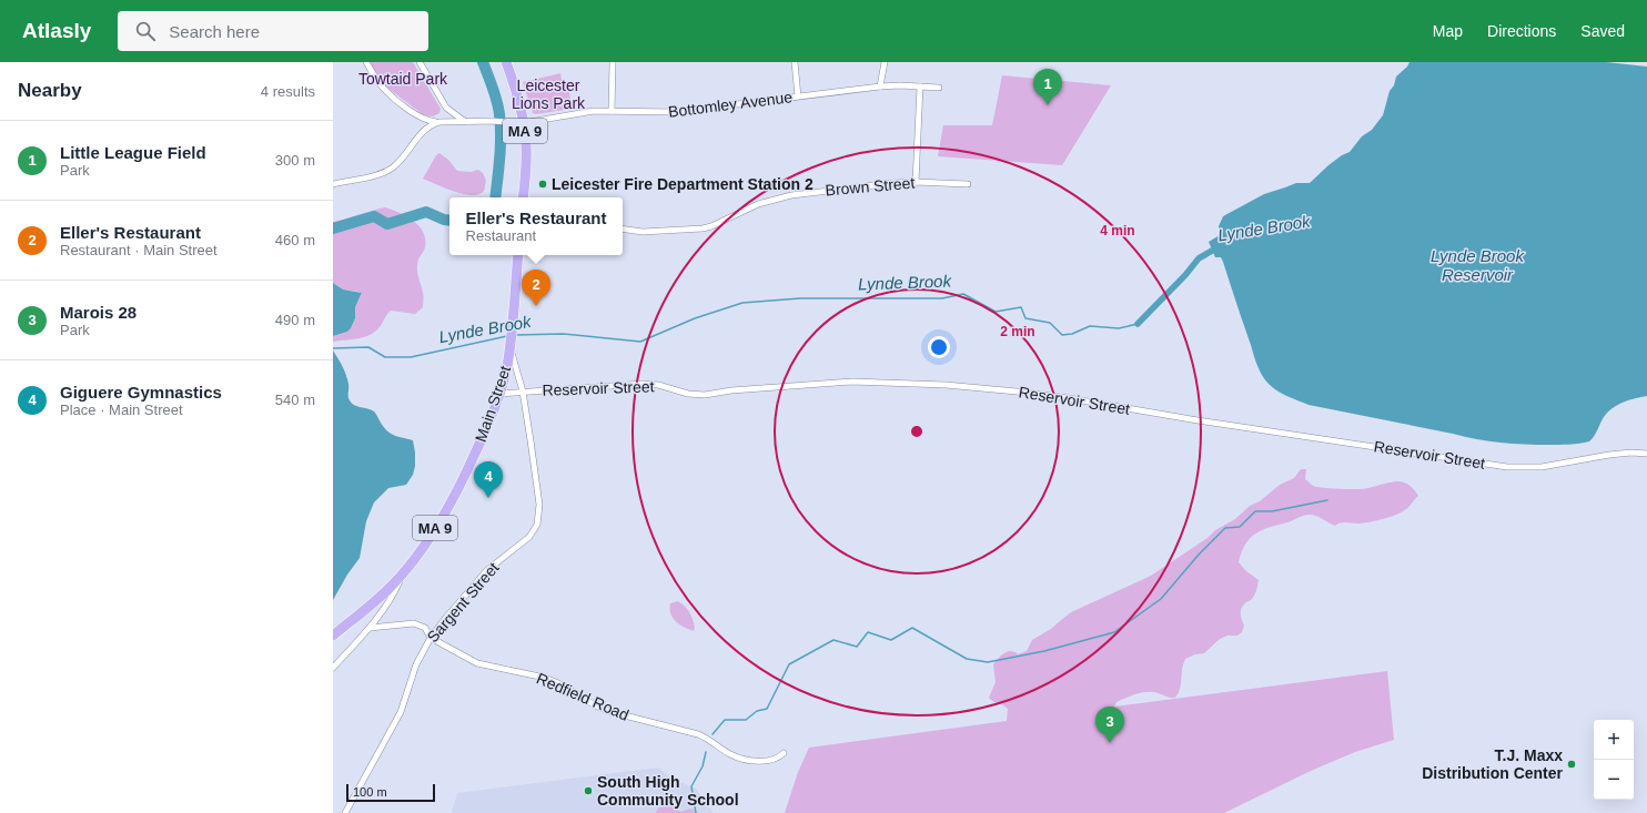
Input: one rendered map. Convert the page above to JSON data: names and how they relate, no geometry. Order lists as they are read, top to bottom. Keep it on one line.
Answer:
{"streets":{"highway":["MA 9","Main Street"],"street":["Bottomley Avenue","Brown Street","Reservoir Street","Sargent Street","Redfield Road"]},"crossings":[["Bottomley Avenue","MA 9"],["Reservoir Street","Main Street"],["Reservoir Street","Sargent Street"],["Main Street","Sargent Street"],["Sargent Street","Redfield Road"]],"water":["Lynde Brook","Lynde Brook Reservoir"],"parks":["Towtaid Park","Leicester Lions Park"],"places":["Leicester Fire Department Station 2","T.J. Maxx Distribution Center","South High Community School"],"scale_bar":"100 m","page":{"header":"Atlasly","search":"Search here","nav":["Map","Directions","Saved"],"heading":["Nearby","4 results"],"pins":["1","2","4","3"],"list":[{"mark":"1","name":"Little League Field","note":"Park","value":"300 m"},{"mark":"2","name":"Eller's Restaurant","note":"Restaurant · Main Street","value":"460 m"},{"mark":"3","name":"Marois 28","note":"Park","value":"490 m"},{"mark":"4","name":"Giguere Gymnastics","note":"Place · Main Street","value":"540 m"}],"popup":["Eller's Restaurant","Restaurant"],"map_buttons":["+","−"],"scale":"100 m"},"rings":["4 min","2 min"]}
